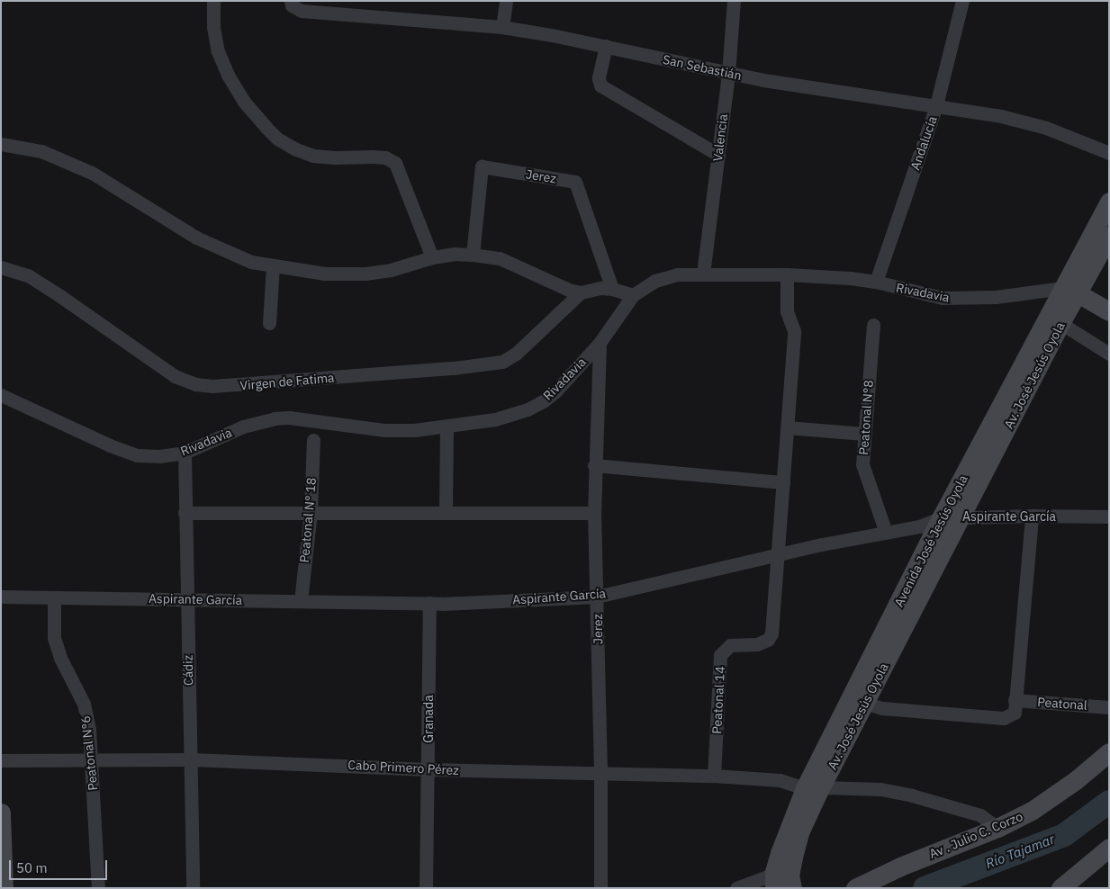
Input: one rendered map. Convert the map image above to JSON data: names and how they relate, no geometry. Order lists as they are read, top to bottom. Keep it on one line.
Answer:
{"streets":{"street":["San Sebastián","Valencia","Andalucía","Jerez","Rivadavia","Av. José Jesús Oyola","Virgen de Fatima","Peatonal N°8","Aspirante García","Peatonal N° 18","Avenida José Jesús Oyola","Cádiz","Peatonal 14","Peatonal","Granada","Peatonal N°6","Cabo Primero Pérez","Av . Julio C. Corzo"]},"crossings":[["San Sebastián","Valencia"],["San Sebastián","Andalucía"],["Valencia","Rivadavia"],["Andalucía","Rivadavia"],["Jerez","Rivadavia"],["Jerez","Aspirante García"],["Jerez","Cabo Primero Pérez"],["Rivadavia","Av. José Jesús Oyola"],["Rivadavia","Avenida José Jesús Oyola"],["Rivadavia","Cádiz"],["Rivadavia","Peatonal 14"],["Av. José Jesús Oyola","Aspirante García"],["Av. José Jesús Oyola","Avenida José Jesús Oyola"],["Av. José Jesús Oyola","Cabo Primero Pérez"],["Peatonal N°8","Aspirante García"],["Aspirante García","Peatonal N° 18"],["Aspirante García","Avenida José Jesús Oyola"],["Aspirante García","Cádiz"],["Aspirante García","Peatonal 14"],["Aspirante García","Granada"],["Aspirante García","Peatonal N°6"],["Avenida José Jesús Oyola","Cabo Primero Pérez"],["Cádiz","Cabo Primero Pérez"],["Peatonal 14","Cabo Primero Pérez"],["Granada","Cabo Primero Pérez"],["Peatonal N°6","Cabo Primero Pérez"],["Cabo Primero Pérez","Av . Julio C. Corzo"]],"water":["Río Tajamar"],"scale_bar":"50 m"}
